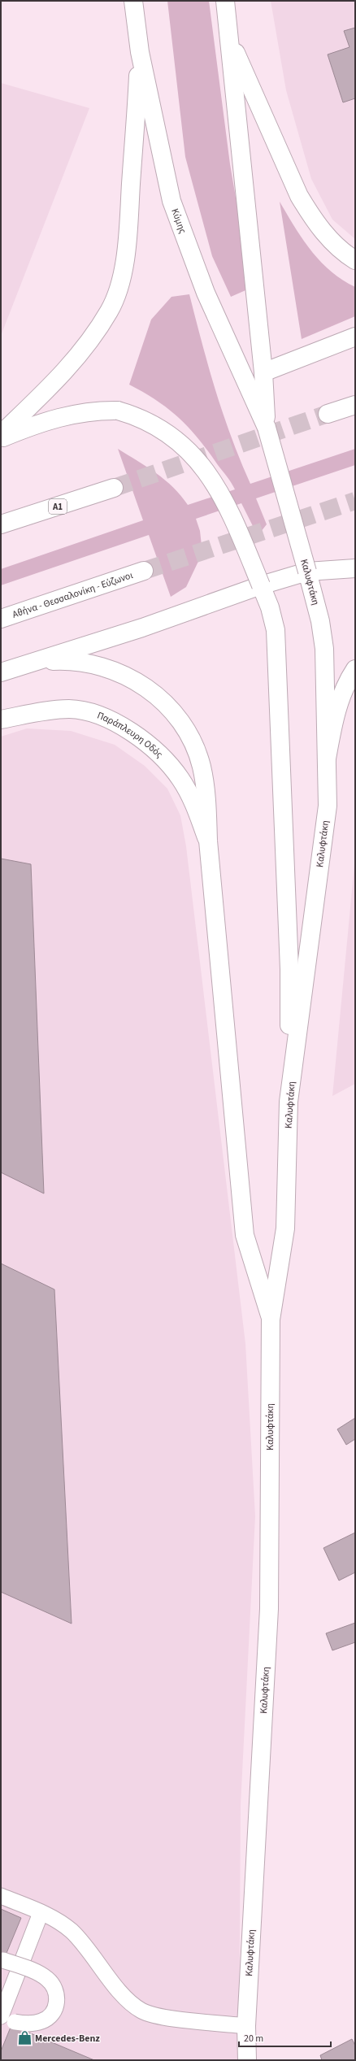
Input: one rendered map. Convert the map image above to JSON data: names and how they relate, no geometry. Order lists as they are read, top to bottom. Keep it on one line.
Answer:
{"streets":{"main road":["Κύμης","Α1","Καλυφτάκη","Αθήνα - Θεσσαλονίκη - Εύζωνοι","Παράπλευρη Οδός"]},"crossings":[["Κύμης","Καλυφτάκη"],["Καλυφτάκη","Παράπλευρη Οδός"]],"places":{"shop":["Mercedes-Benz"]},"scale_bar":"20 m"}
